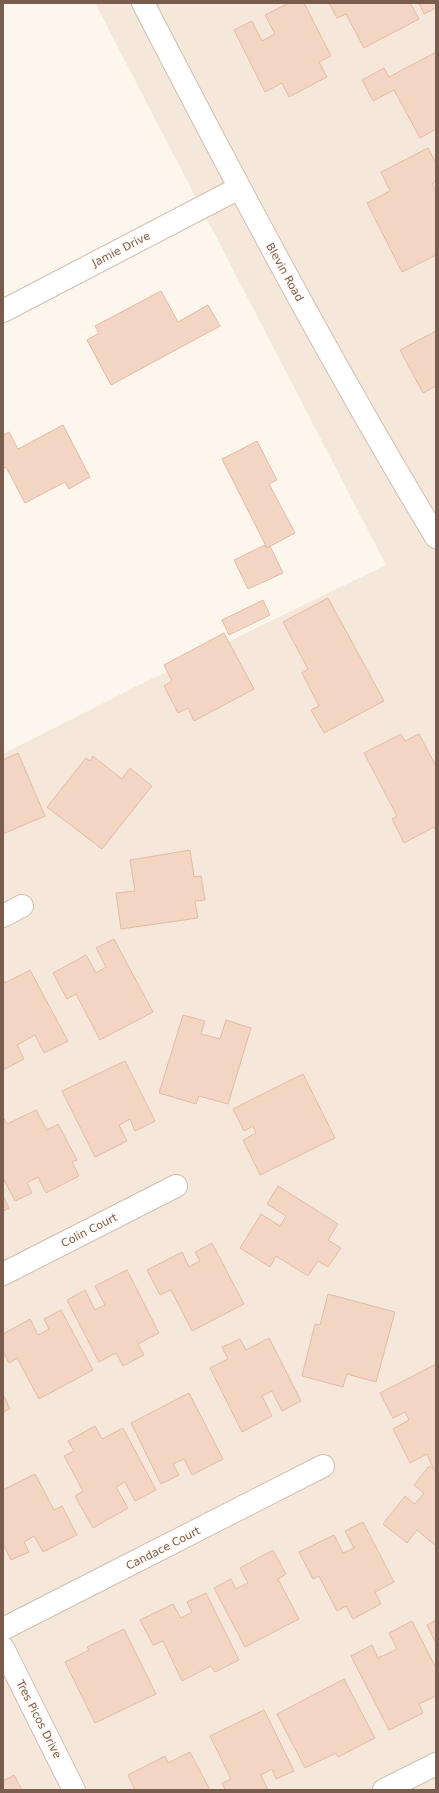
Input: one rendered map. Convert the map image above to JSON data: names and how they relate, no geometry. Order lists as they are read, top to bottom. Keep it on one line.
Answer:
{"streets":{"street":["Jamie Drive","Blevin Road","Colin Court","Candace Court","Tres Picos Drive"]},"crossings":[["Jamie Drive","Blevin Road"]]}
